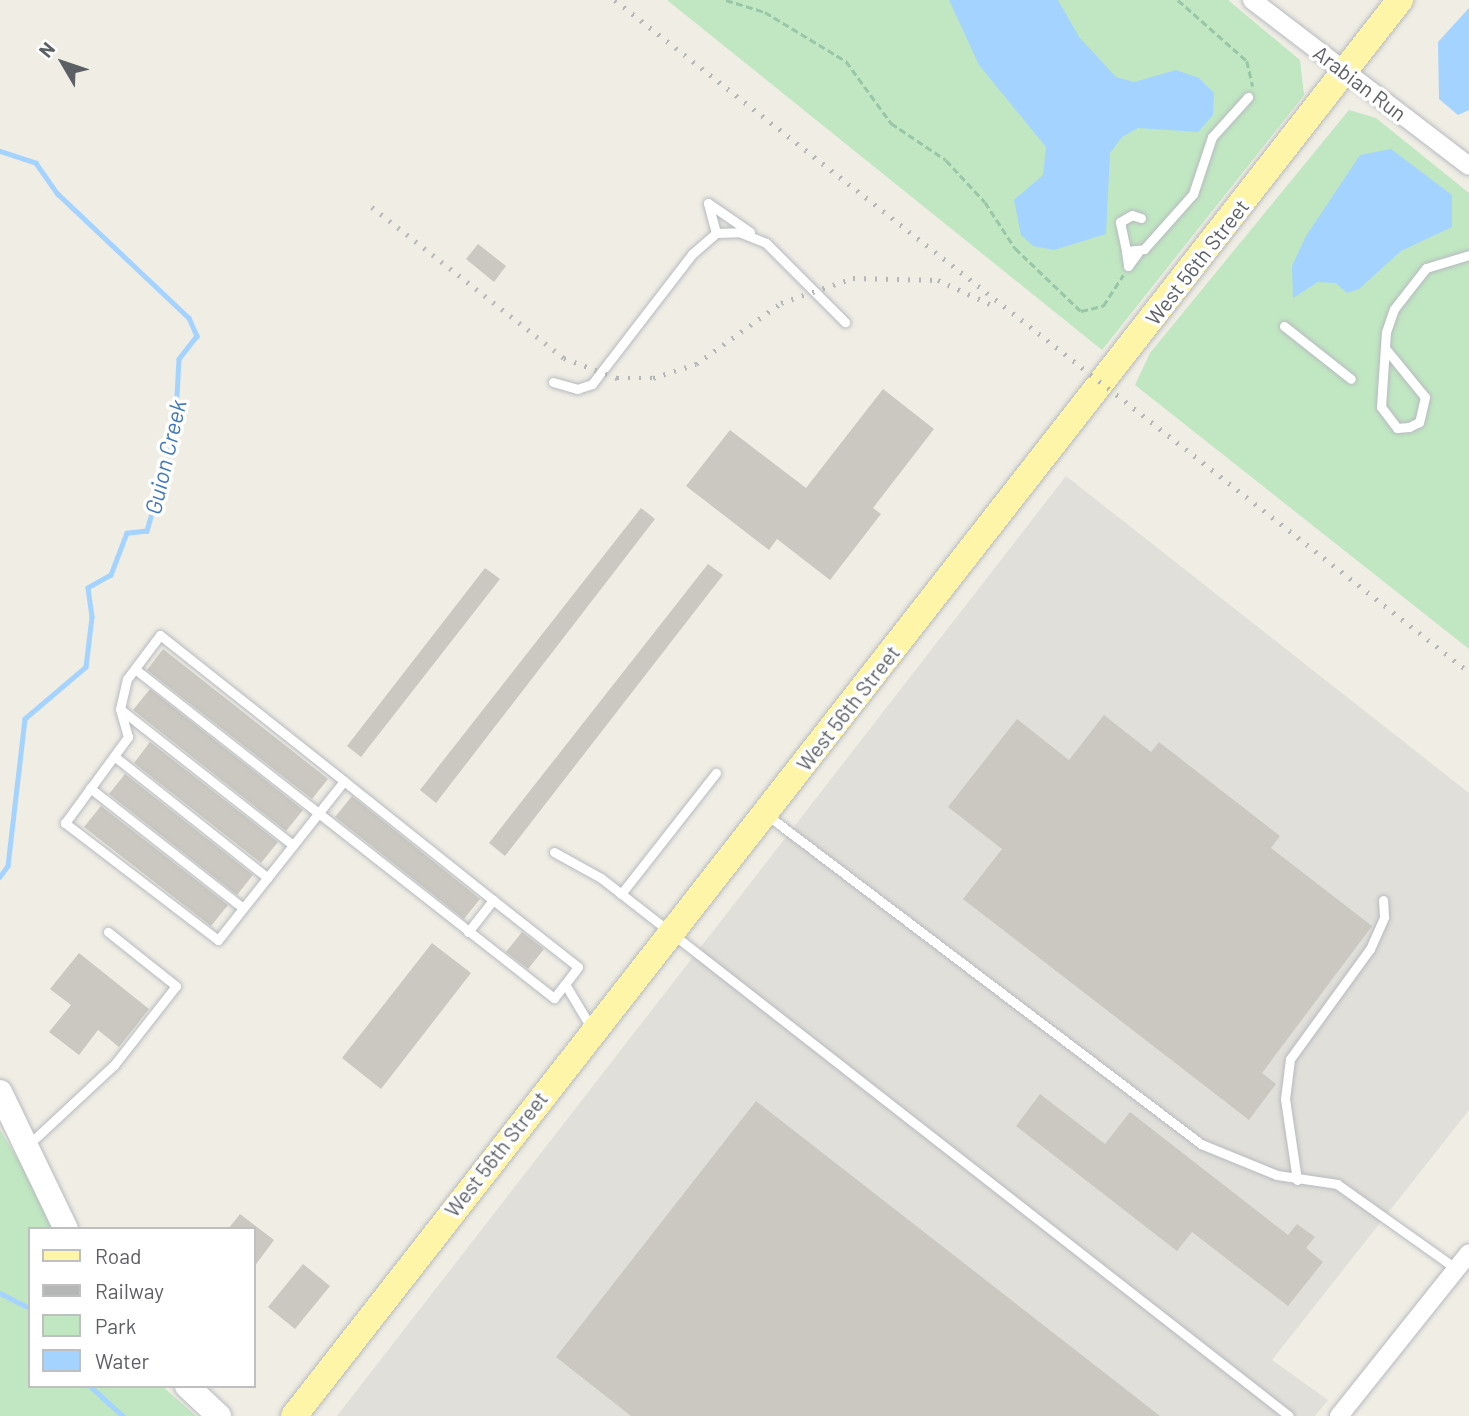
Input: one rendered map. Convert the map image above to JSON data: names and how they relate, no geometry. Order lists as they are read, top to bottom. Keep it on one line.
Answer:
{"streets":{"main road":["West 56th Street"],"street":["Arabian Run"]},"crossings":[["Arabian Run","West 56th Street"]],"water":["Guion Creek"],"legend":["Road","Railway","Park","Water"],"north":"top left"}
